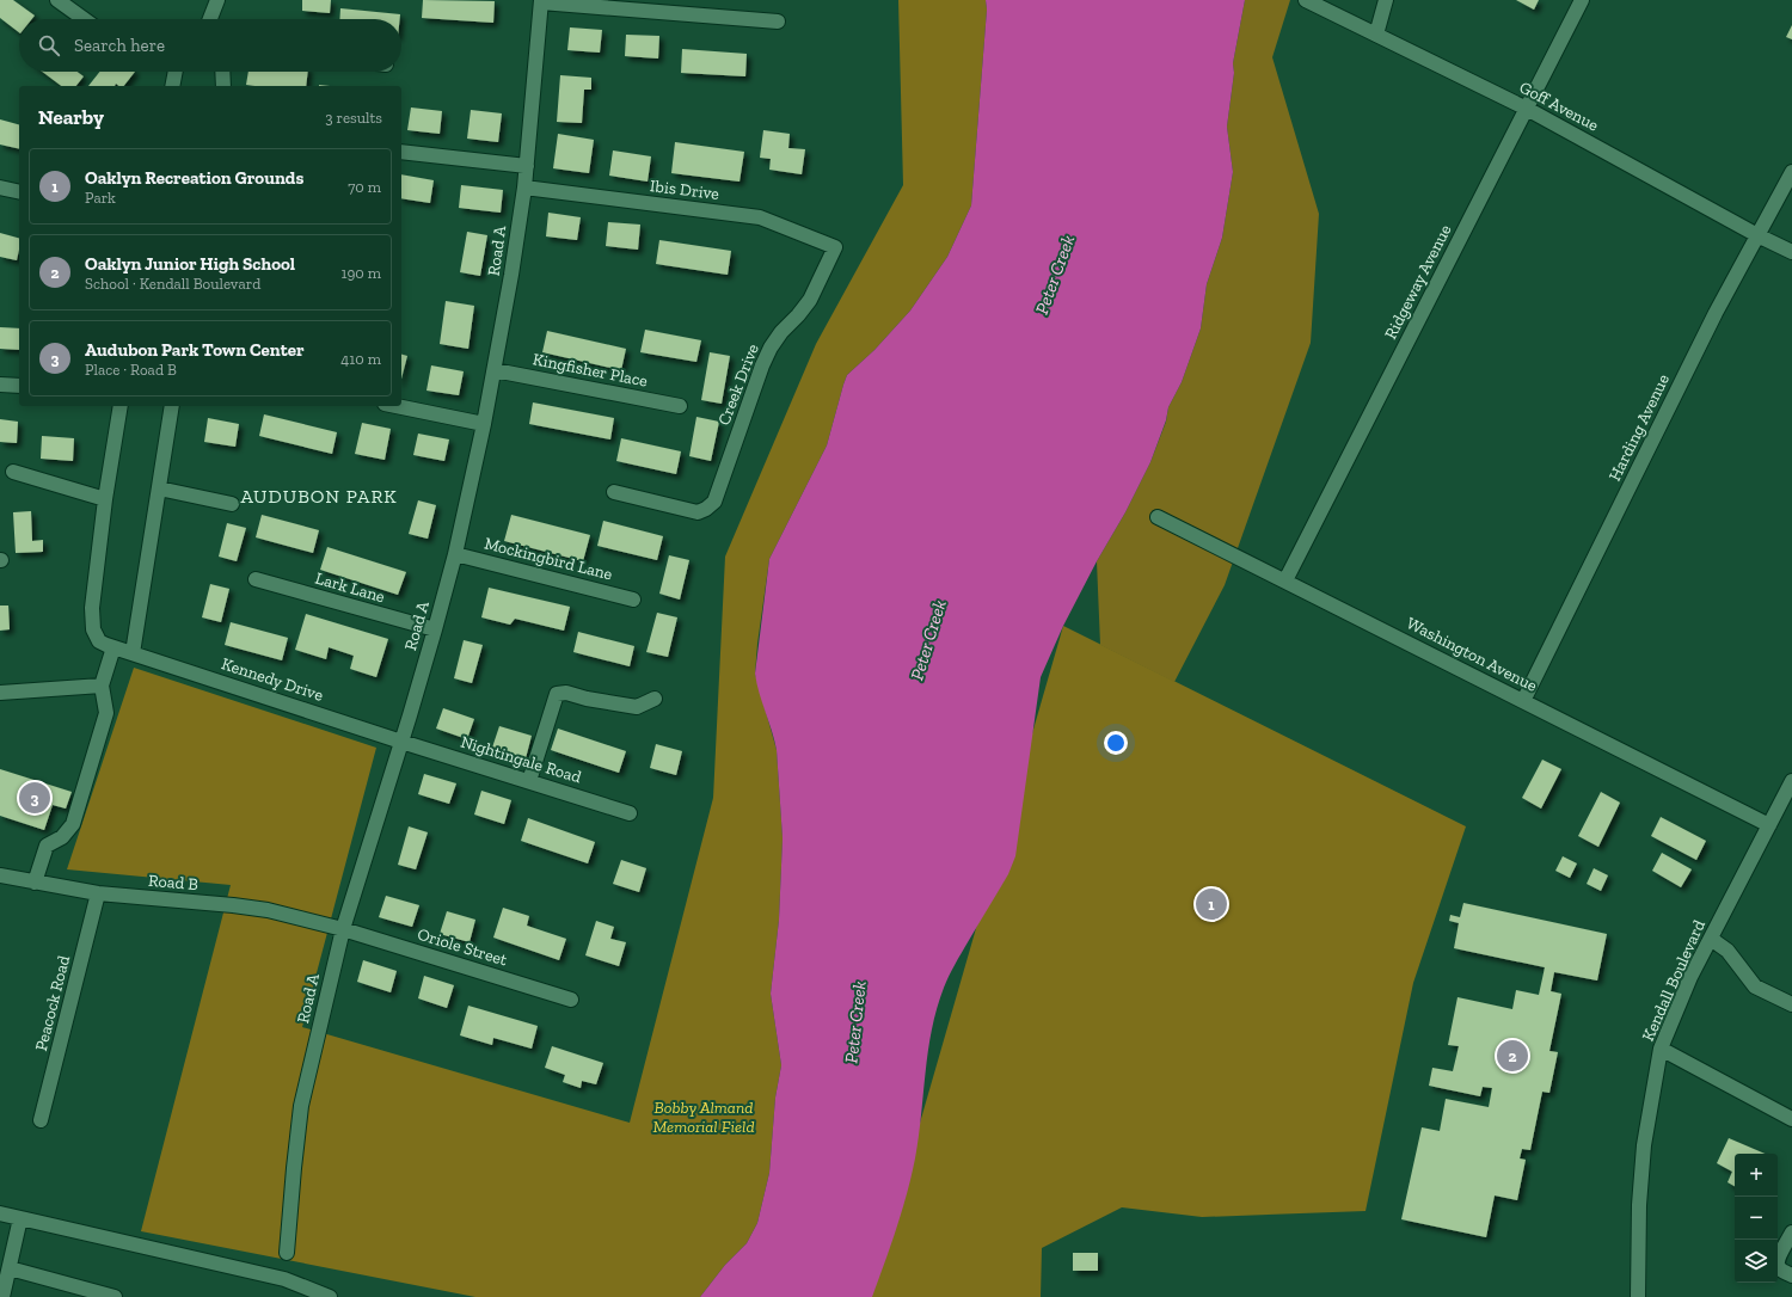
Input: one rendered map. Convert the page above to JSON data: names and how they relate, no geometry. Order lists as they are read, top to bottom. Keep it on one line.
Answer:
{"streets":{"street":["Goff Avenue","Ibis Drive","Road A","Ridgeway Avenue","Kingfisher Place","Creek Drive","Harding Avenue","Mockingbird Lane","Lark Lane","Washington Avenue","Kennedy Drive","Nightingale Road","Road B","Oriole Street","Kendall Boulevard","Peacock Road"]},"crossings":[["Goff Avenue","Ridgeway Avenue"],["Goff Avenue","Harding Avenue"],["Ibis Drive","Road A"],["Ibis Drive","Creek Drive"],["Road A","Kingfisher Place"],["Road A","Mockingbird Lane"],["Road A","Lark Lane"],["Road A","Kennedy Drive"],["Road A","Nightingale Road"],["Road A","Road B"],["Road A","Oriole Street"],["Ridgeway Avenue","Washington Avenue"],["Harding Avenue","Washington Avenue"],["Washington Avenue","Kendall Boulevard"],["Kennedy Drive","Nightingale Road"],["Road B","Oriole Street"],["Road B","Peacock Road"]],"districts":["AUDUBON PARK"],"water":["Peter Creek"],"parks":["Bobby Almand Memorial Field"],"page":{"search":"Search here","heading":["Nearby","3 results"],"list":[{"mark":"1","name":"Oaklyn Recreation Grounds","note":"Park","value":"70 m"},{"mark":"2","name":"Oaklyn Junior High School","note":"School · Kendall Boulevard","value":"190 m"},{"mark":"3","name":"Audubon Park Town Center","note":"Place · Road B","value":"410 m"}],"pins":["3","1","2"],"map_buttons":["+","−"]}}
